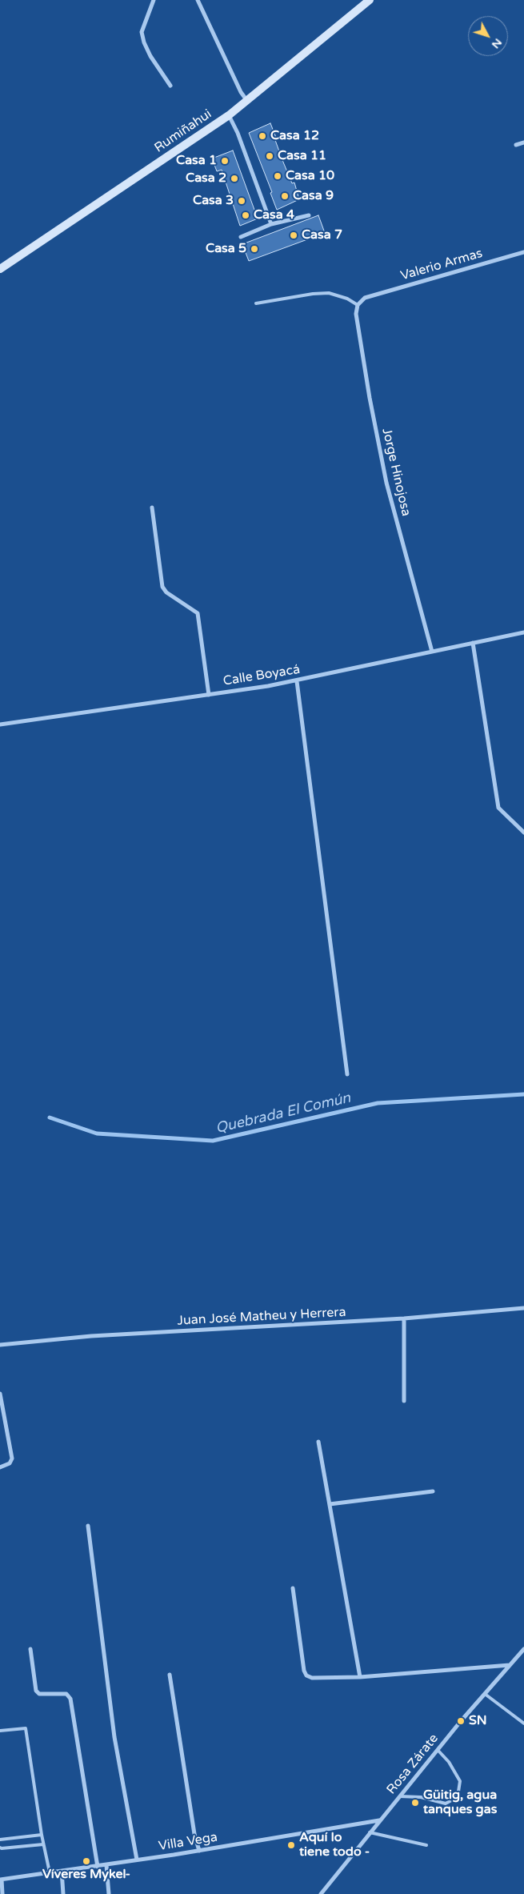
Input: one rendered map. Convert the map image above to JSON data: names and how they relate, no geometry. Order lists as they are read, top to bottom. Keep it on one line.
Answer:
{"streets":{"street":["Rumiñahui","Valerio Armas","Jorge Hinojosa","Calle Boyacá","Juan José Matheu y Herrera","Rosa Zárate","Villa Vega"]},"crossings":[["Valerio Armas","Jorge Hinojosa"],["Jorge Hinojosa","Calle Boyacá"],["Rosa Zárate","Villa Vega"]],"water":["Quebrada El Común"],"places":["Casa 12","Casa 11","Casa 1","Casa 10","Casa 2","Casa 9","Casa 3","Casa 4","Casa 7","Casa 5","SN","Güitig, agua tanques gas","Aquí lo tiene todo -","Víveres Mykel-"],"north":"bottom right"}
